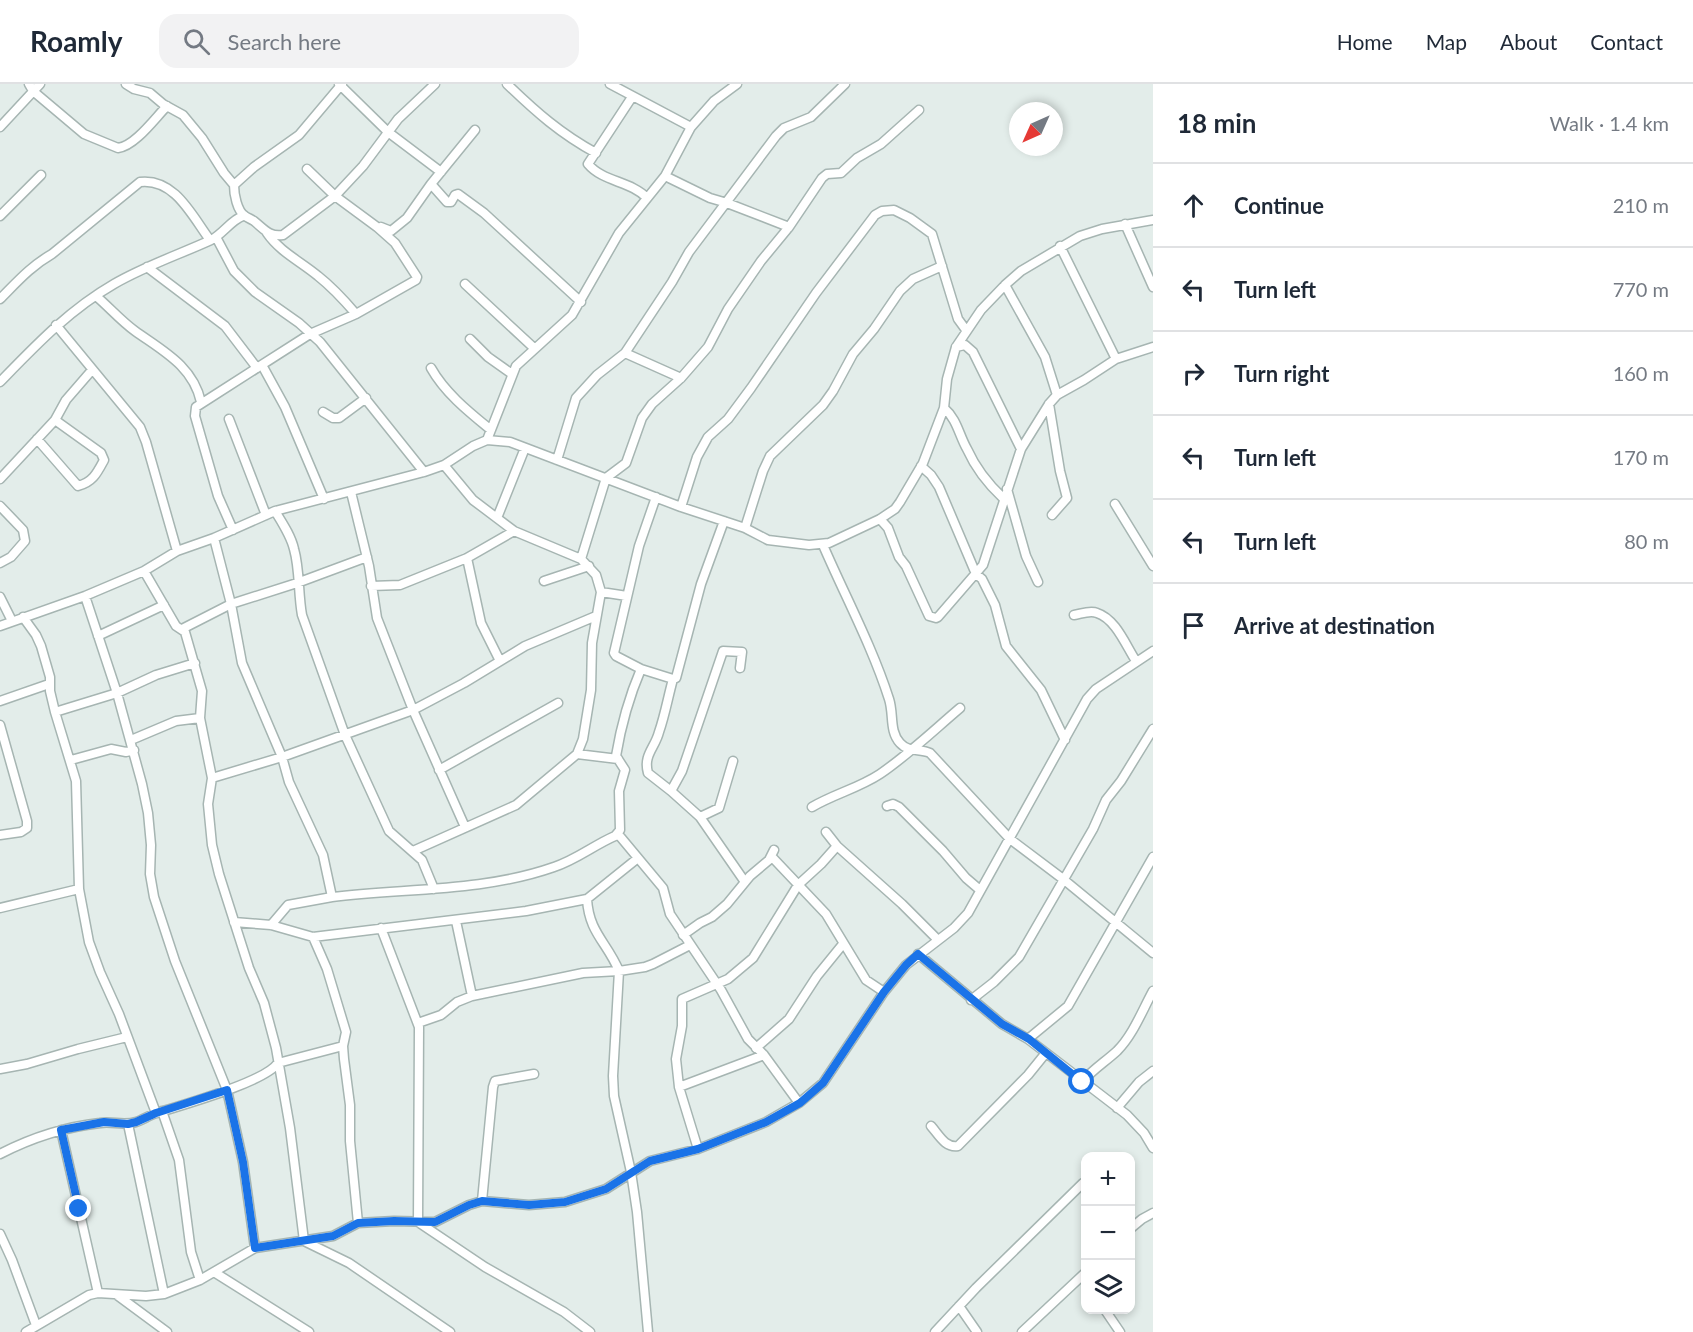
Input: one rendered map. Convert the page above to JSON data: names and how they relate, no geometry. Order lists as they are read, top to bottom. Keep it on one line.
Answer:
{"north":"bottom left","page":{"header":"Roamly","search":"Search here","nav":["Home","Map","About","Contact"],"heading":["18 min","Walk · 1.4 km"],"list":[["Continue","210 m"],["Turn left","770 m"],["Turn right","160 m"],["Turn left","170 m"],["Turn left","80 m"],"Arrive at destination"],"map_buttons":["+","−"]}}
